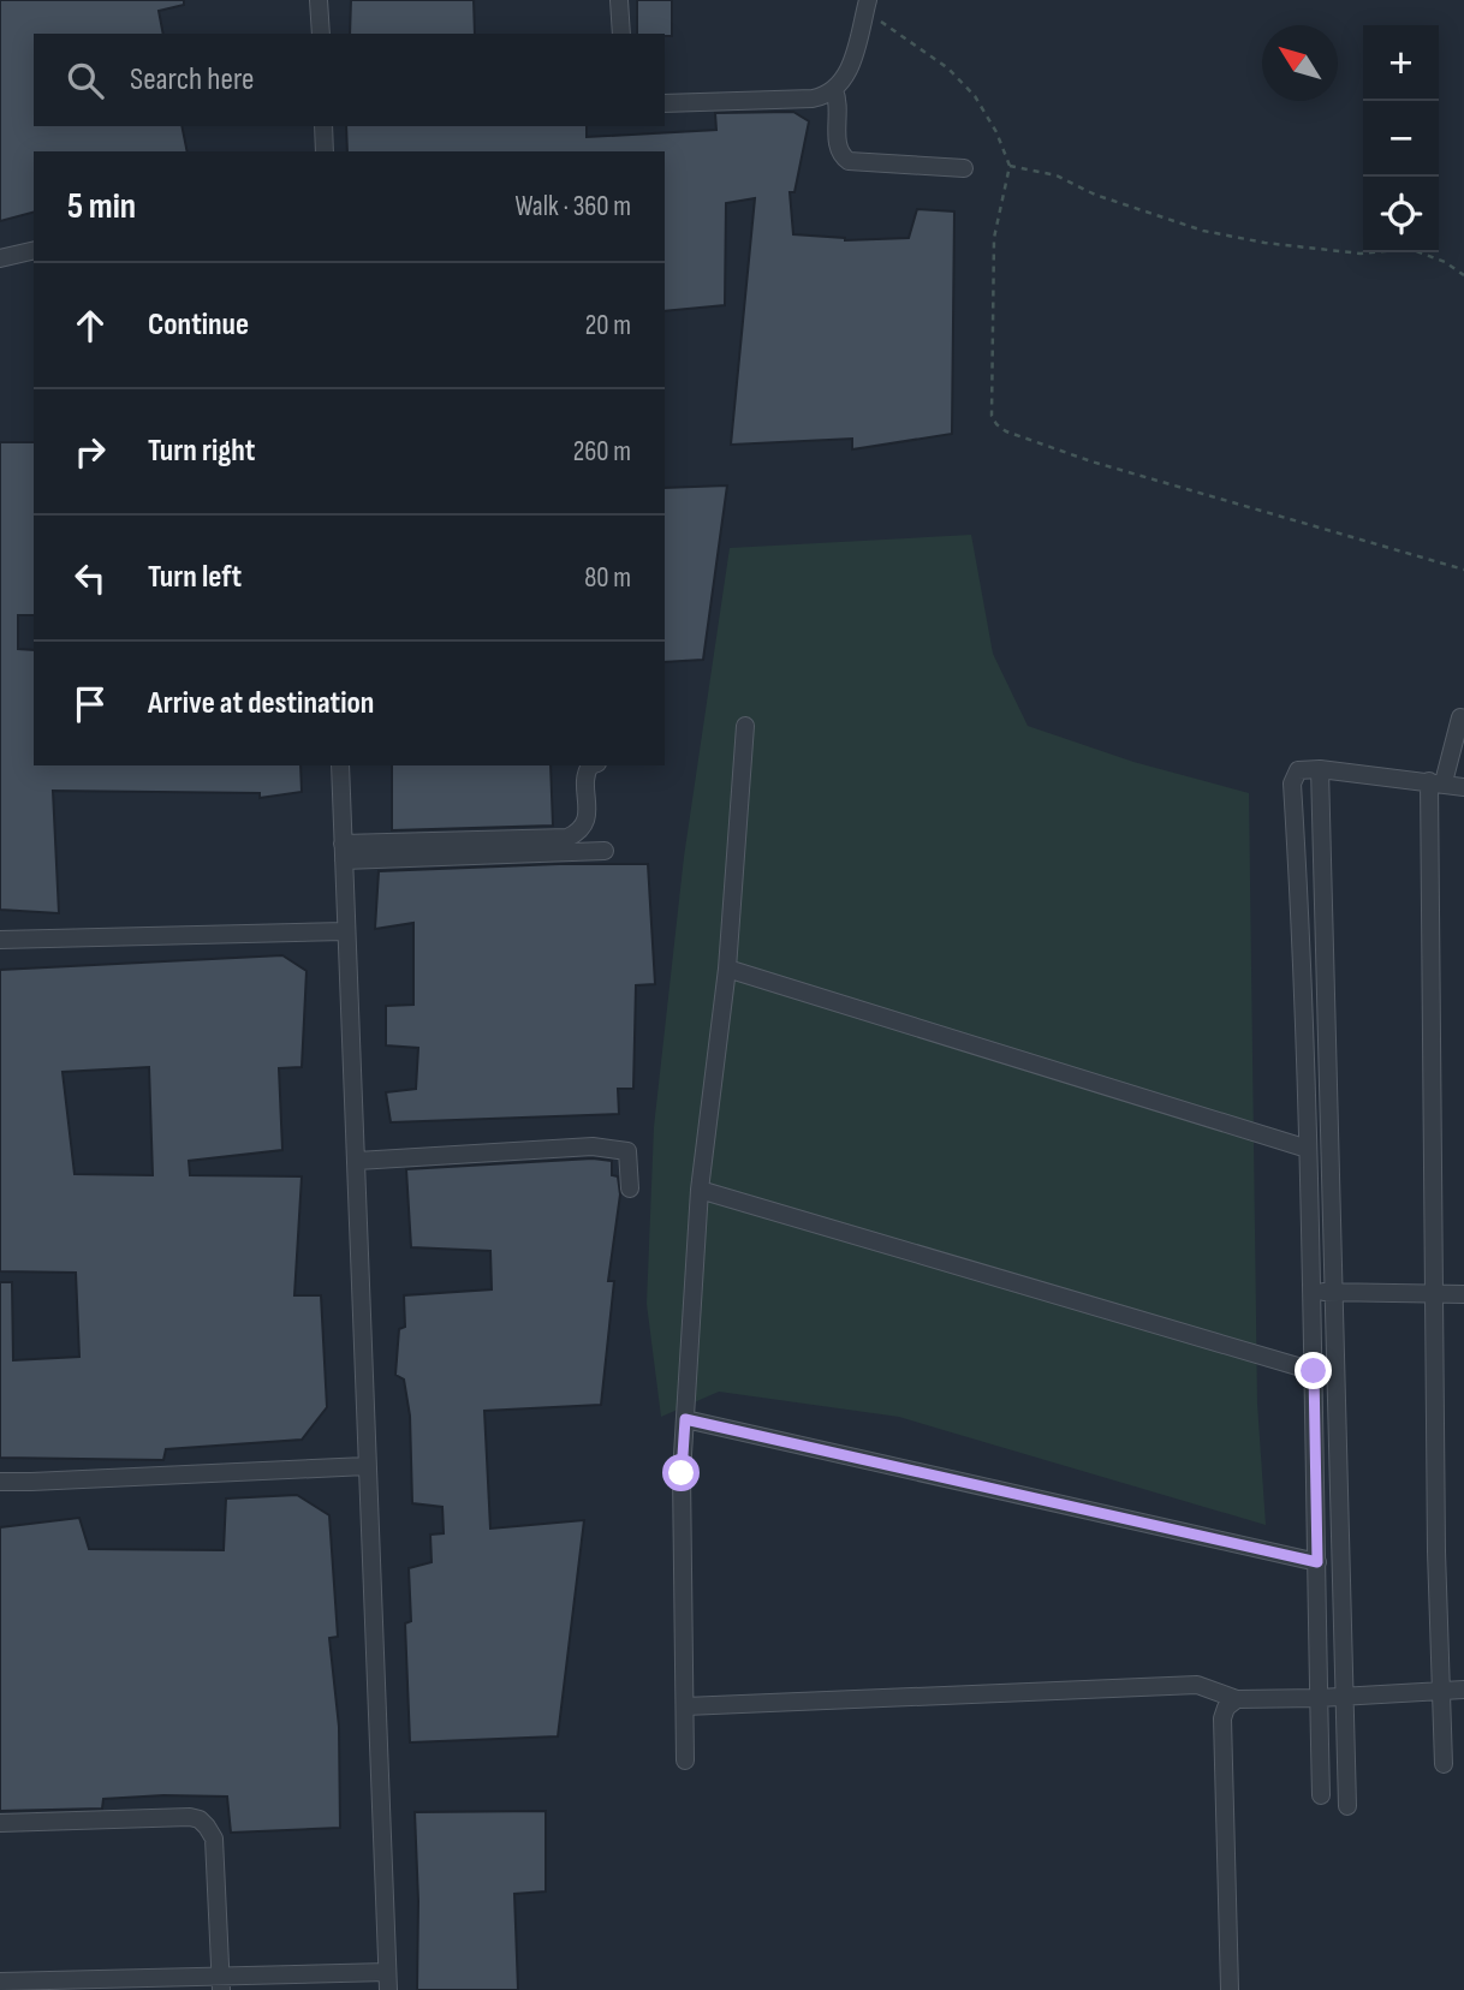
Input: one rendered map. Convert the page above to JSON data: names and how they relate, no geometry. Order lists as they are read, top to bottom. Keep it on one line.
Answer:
{"north":"top left","page":{"map_buttons":["+","−"],"search":"Search here","heading":["5 min","Walk · 360 m"],"list":[["Continue","20 m"],["Turn right","260 m"],["Turn left","80 m"],"Arrive at destination"]}}
